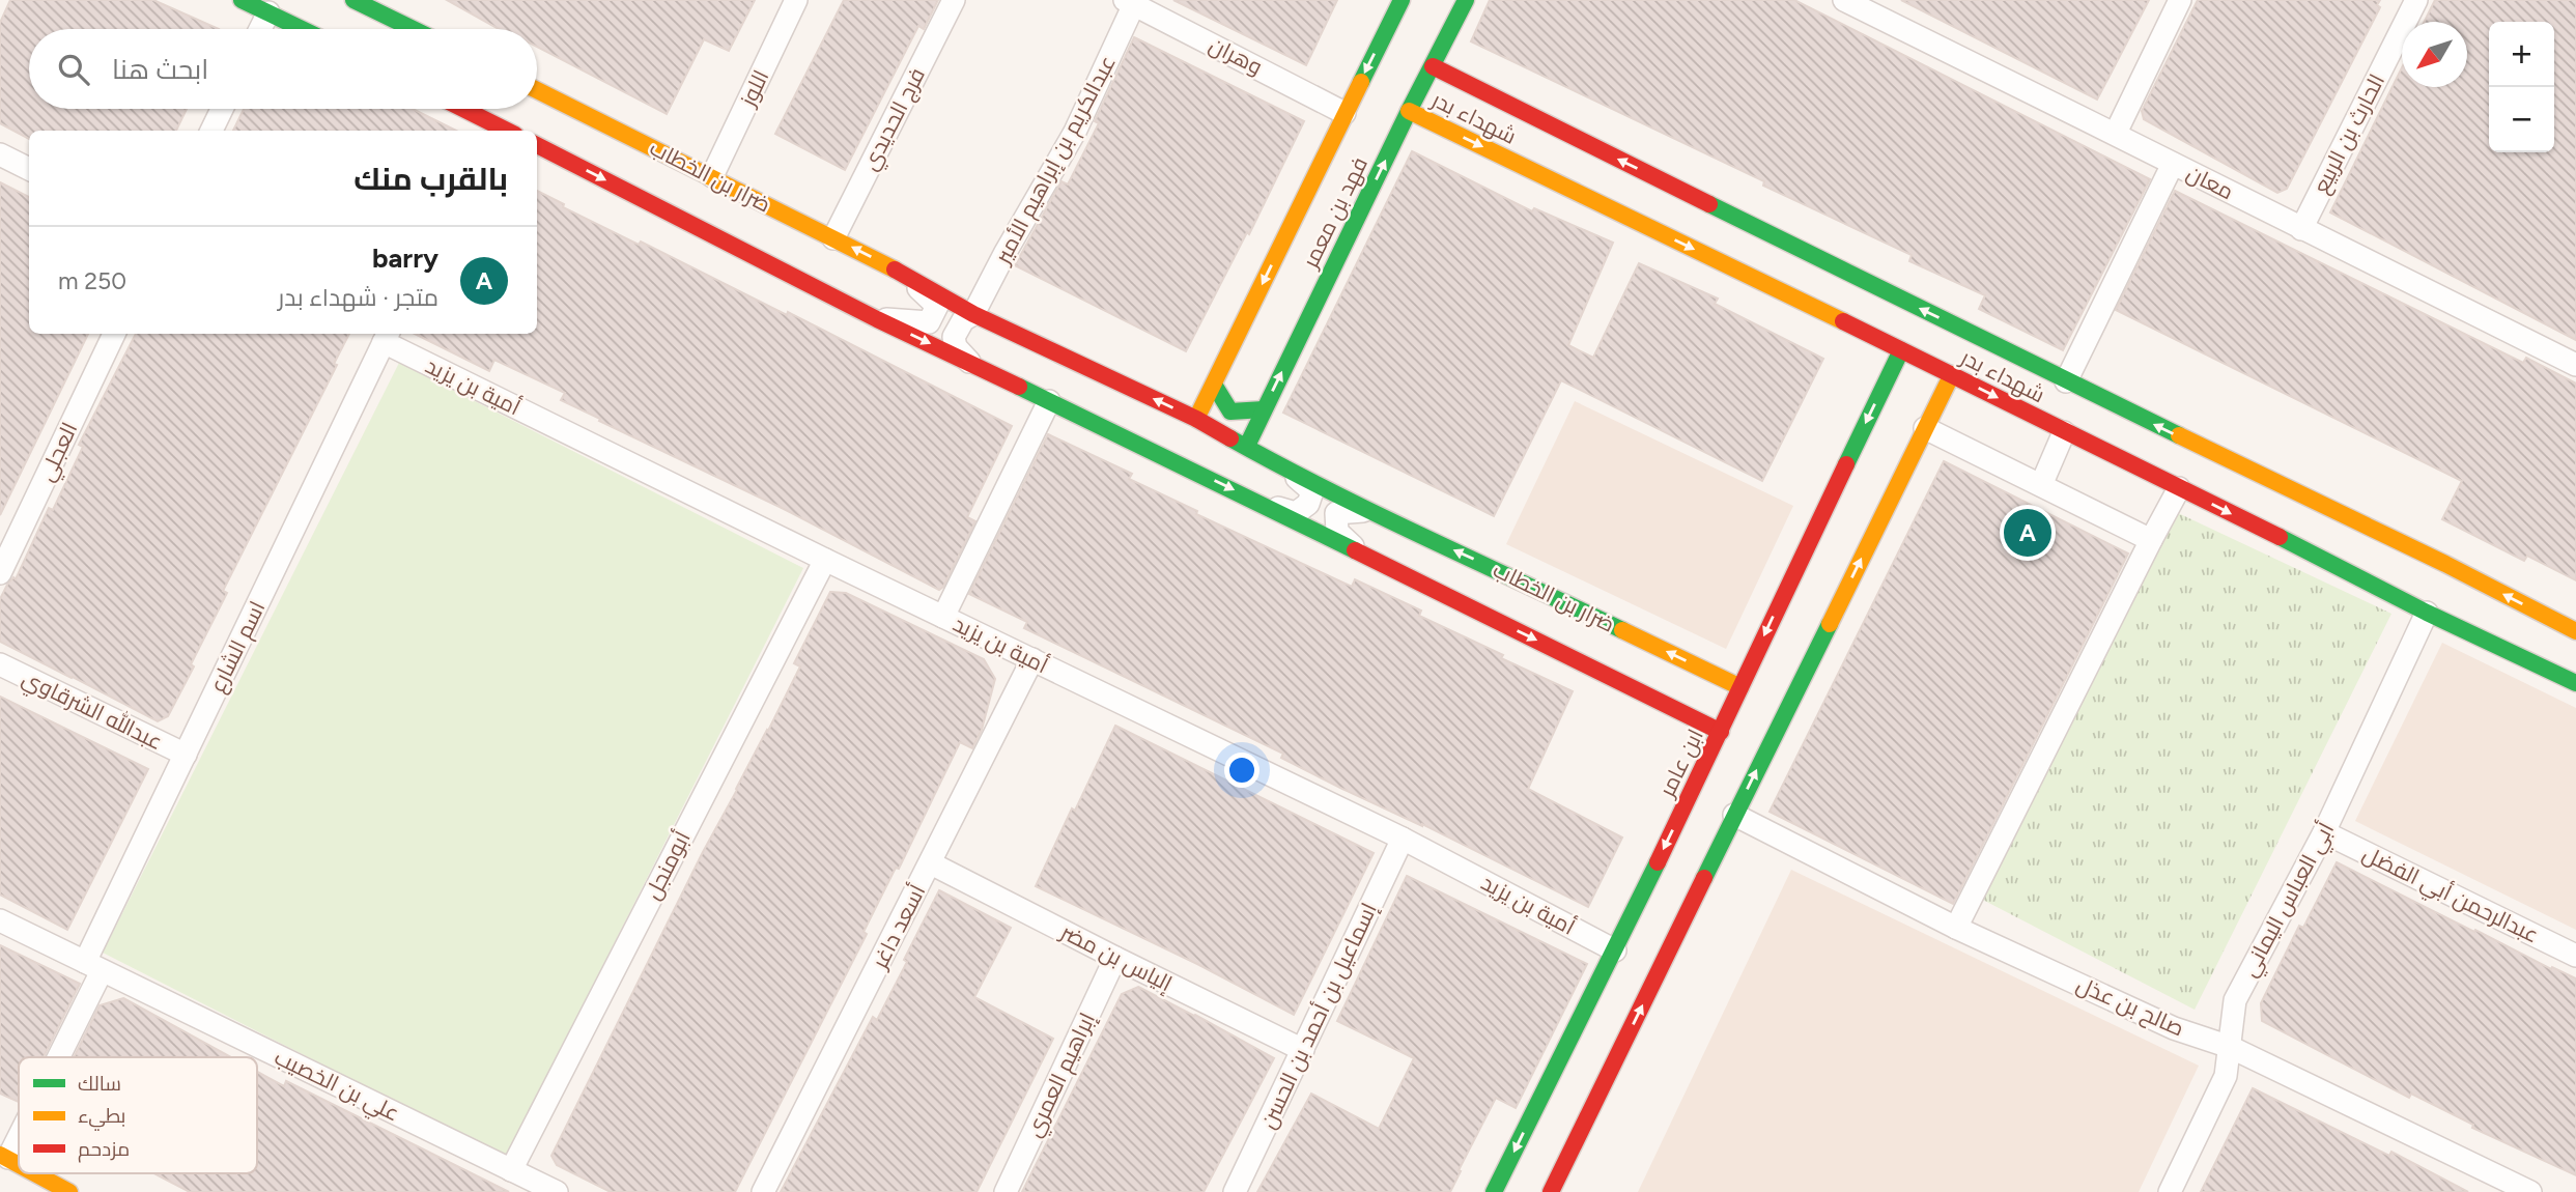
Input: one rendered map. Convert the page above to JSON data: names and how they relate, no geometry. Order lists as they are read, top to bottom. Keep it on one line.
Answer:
{"streets":{"street":["وهران","اللوز","شهداء بدر","فرج الحديدي","الحارث بن الربيع","عبدالكريم بن إبراهيم الأمير","ضرار بن الخطاب","معان","فهد بن معمر","أمية بن يزيد","العجلي","اسم الشارع","عبدالله الشرقاوي","ابن عامر","أبومنجل","عبدالرحمن أبي الفضل","أبي العباس اليماني","أسعد داغر","إلياس بن مضر","صالح بن عذل","إسماعيل بن أحمد بن الحسن","إبراهيم العمري","علي بن الخصيب"]},"crossings":[["وهران","عبدالكريم بن إبراهيم الأمير"],["وهران","فهد بن معمر"],["اللوز","ضرار بن الخطاب"],["شهداء بدر","فهد بن معمر"],["شهداء بدر","ابن عامر"],["شهداء بدر","أبي العباس اليماني"],["فرج الحديدي","ضرار بن الخطاب"],["الحارث بن الربيع","معان"],["عبدالكريم بن إبراهيم الأمير","ضرار بن الخطاب"],["ضرار بن الخطاب","فهد بن معمر"],["ضرار بن الخطاب","ابن عامر"],["أمية بن يزيد","اسم الشارع"],["أمية بن يزيد","ابن عامر"],["أمية بن يزيد","أبومنجل"],["أمية بن يزيد","أسعد داغر"],["أمية بن يزيد","إسماعيل بن أحمد بن الحسن"],["اسم الشارع","عبدالله الشرقاوي"],["اسم الشارع","علي بن الخصيب"],["أبومنجل","علي بن الخصيب"],["عبدالرحمن أبي الفضل","أبي العباس اليماني"],["أبي العباس اليماني","صالح بن عذل"],["أسعد داغر","إلياس بن مضر"],["إلياس بن مضر","إسماعيل بن أحمد بن الحسن"],["إلياس بن مضر","إبراهيم العمري"]],"legend":["سالك","بطيء","مزدحم"],"north":"bottom left","page":{"map_buttons":["+","−"],"search":"ابحث هنا","heading":"بالقرب منك","list":[{"mark":"A","name":"barry","note":"متجر · شهداء بدر","value":"250 m"}],"pins":"A"}}
